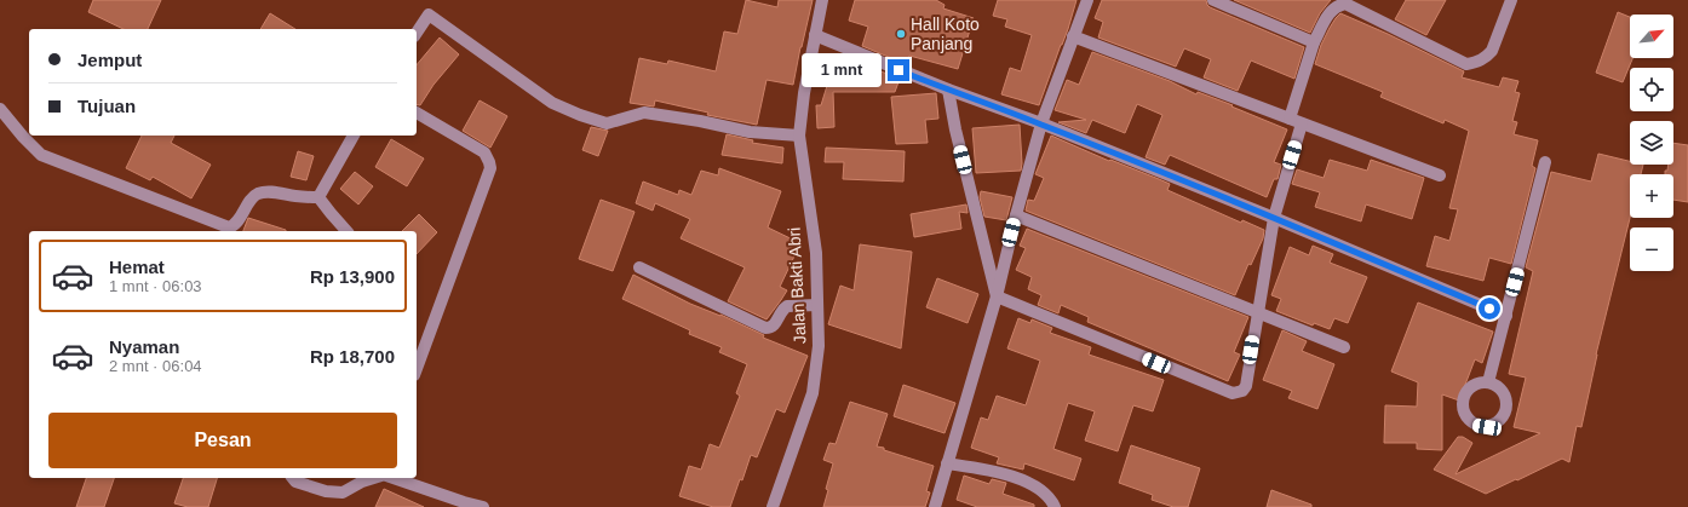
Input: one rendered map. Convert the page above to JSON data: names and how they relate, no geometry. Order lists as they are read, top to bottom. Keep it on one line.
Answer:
{"streets":{"street":["Jalan Bakti Abri"]},"places":["Hall Koto Panjang"],"north":"top right","page":{"map_buttons":["+","−"],"banner":["Jemput","Tujuan"],"bubble":"1 mnt","list":[{"name":"Hemat","note":"1 mnt · 06:03","value":"Rp 13,900"},{"name":"Nyaman","note":"2 mnt · 06:04","value":"Rp 18,700"}],"buttons":"Pesan"}}
